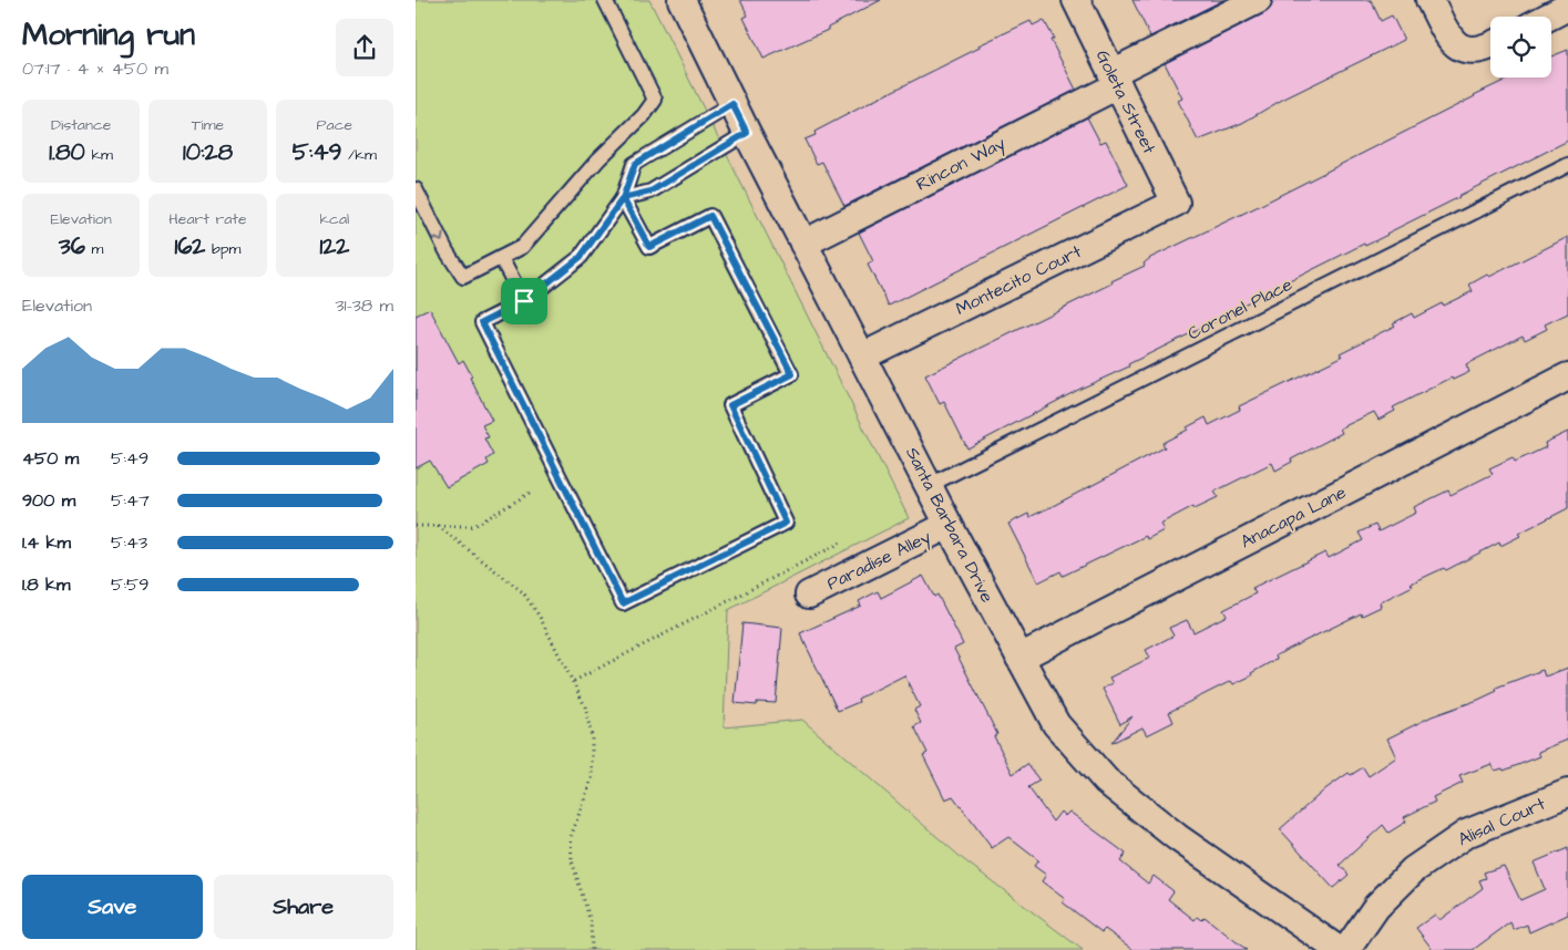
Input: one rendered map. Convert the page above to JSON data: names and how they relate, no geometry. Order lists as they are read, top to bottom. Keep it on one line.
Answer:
{"streets":{"street":["Goleta Street","Rincon Way","Montecito Court","Anacapa Lane","Santa Barbara Drive","Paradise Alley","Alisal Court"],"lane":["Coronel Place"]},"crossings":[["Goleta Street","Rincon Way"],["Goleta Street","Montecito Court"],["Rincon Way","Santa Barbara Drive"],["Montecito Court","Santa Barbara Drive"],["Coronel Place","Santa Barbara Drive"],["Anacapa Lane","Santa Barbara Drive"],["Santa Barbara Drive","Paradise Alley"]],"page":{"heading":["Morning run","07:17 · 4 × 450 m"],"stats":[["Distance","1.80 km"],["Time","10:28"],["Pace","5:49 /km"],["Elevation","36 m"],["Heart rate","162 bpm"],["kcal","122"]],"chart":["Elevation","31–38 m"],"list":[{"name":"450 m","note":"5:49"},{"name":"900 m","note":"5:47"},{"name":"1.4 km","note":"5:43"},{"name":"1.8 km","note":"5:59"}],"buttons":["Save","Share"]}}
